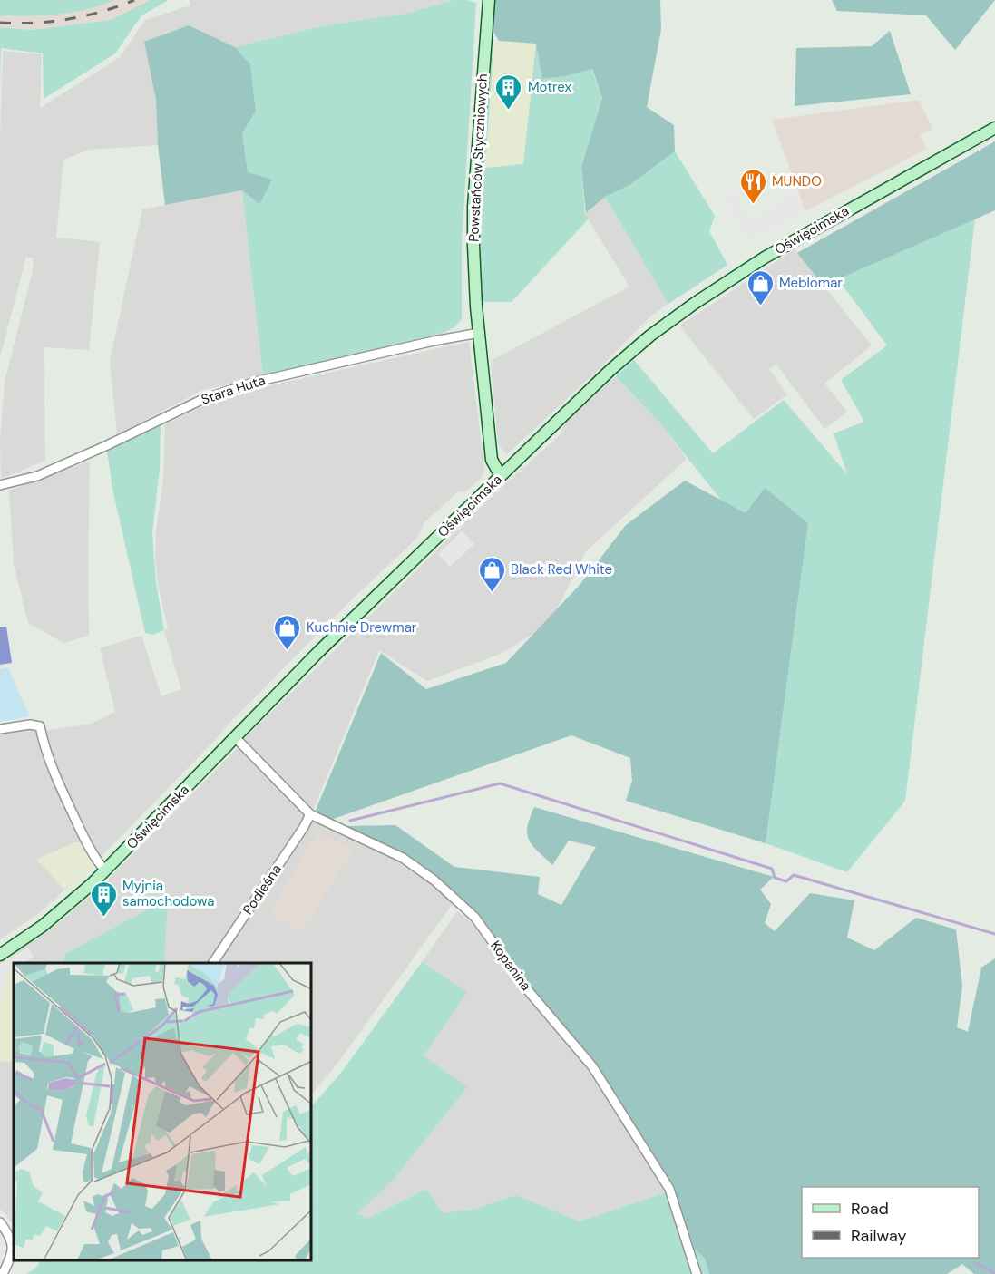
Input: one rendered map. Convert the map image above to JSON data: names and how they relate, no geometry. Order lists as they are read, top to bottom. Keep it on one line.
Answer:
{"streets":{"street":["Powstańców Styczniowych","Oświęcimska","Stara Huta","Podleśna","Kopanina"]},"crossings":[["Powstańców Styczniowych","Oświęcimska"],["Powstańców Styczniowych","Stara Huta"],["Oświęcimska","Kopanina"],["Podleśna","Kopanina"]],"places":{"building":["Motrex","Myjnia samochodowa"],"restaurant":["MUNDO"],"shop":["Meblomar","Black Red White","Kuchnie Drewmar"]},"legend":["Road","Railway"]}
